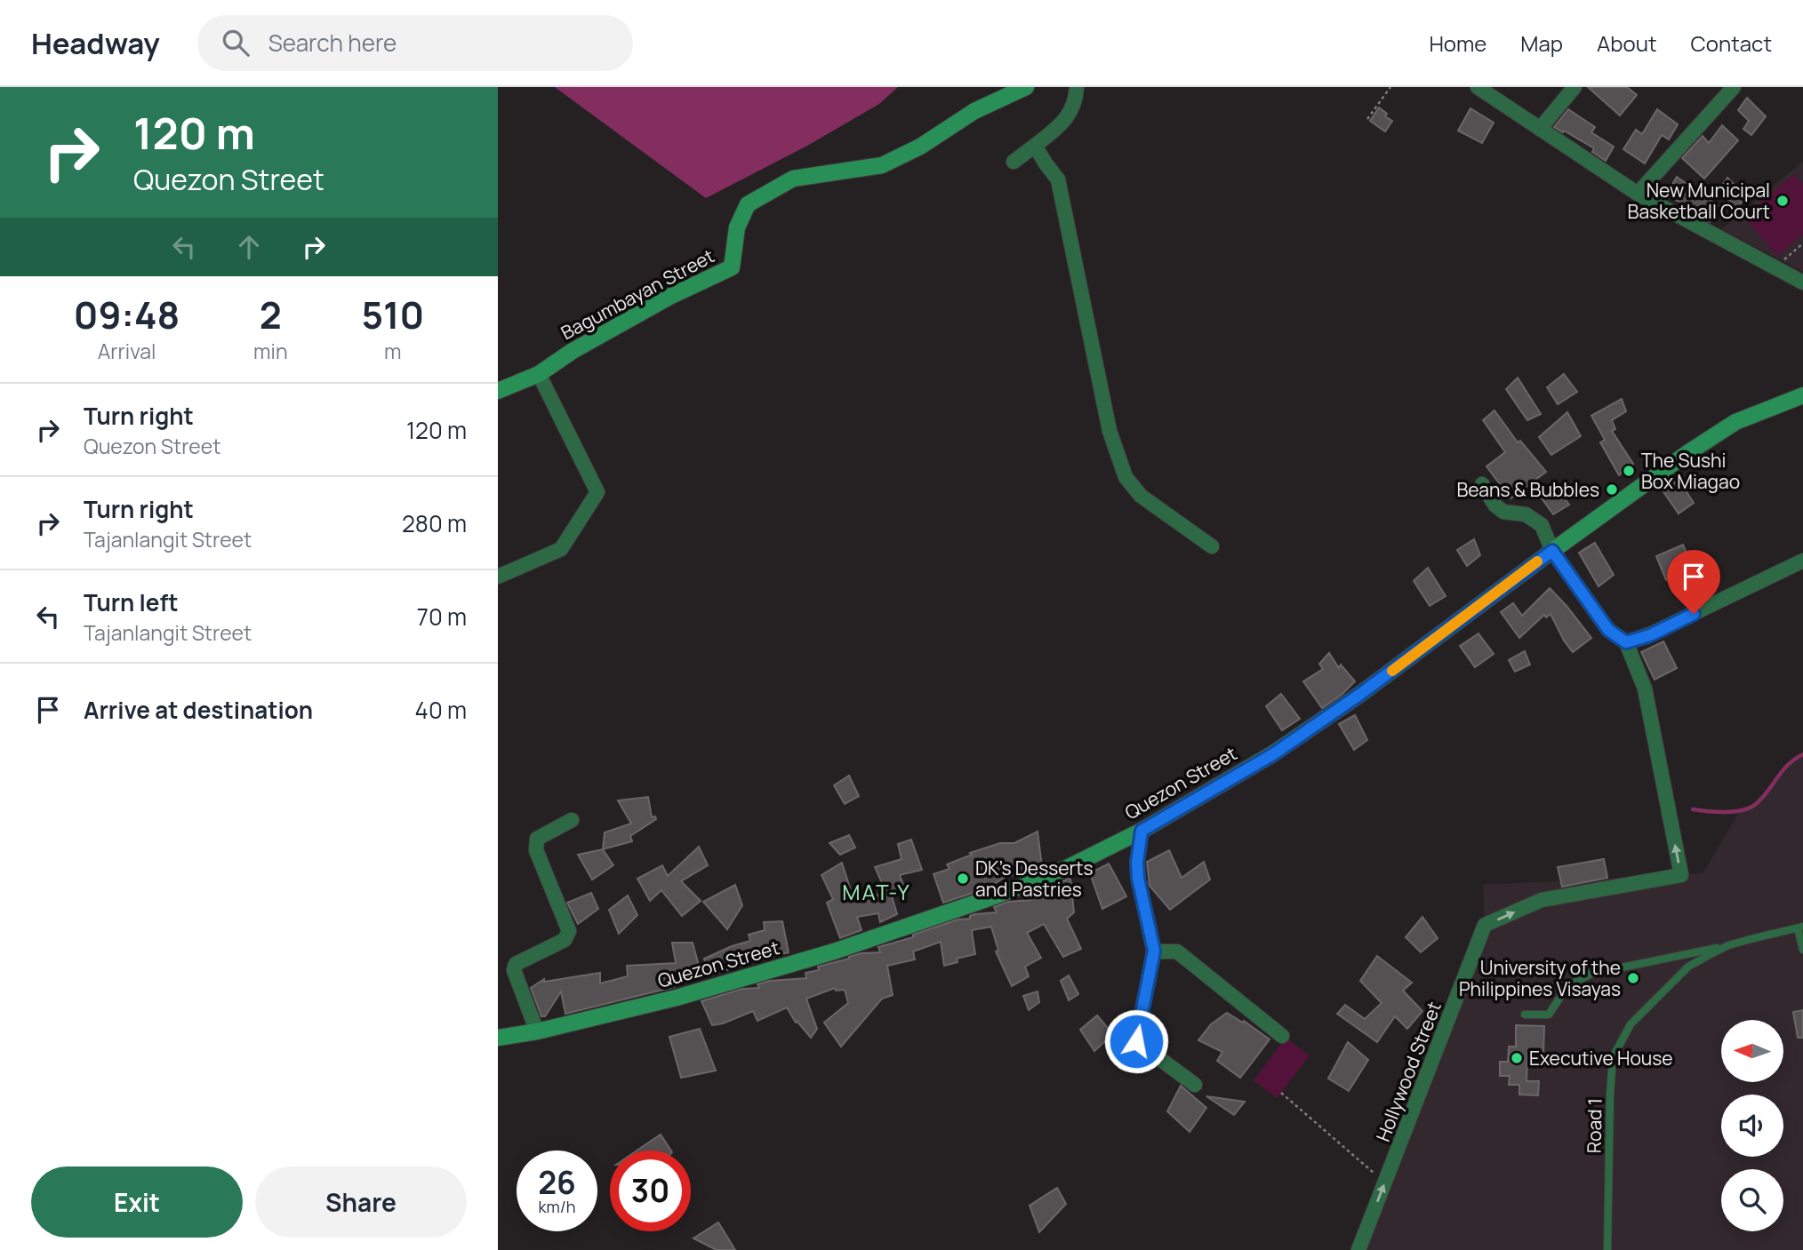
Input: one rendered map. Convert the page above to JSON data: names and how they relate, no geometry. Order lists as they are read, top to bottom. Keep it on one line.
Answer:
{"streets":{"street":["Bagumbayan Street","Quezon Street","Hollywood Street"],"lane":["Road 1"]},"one_way":["Hollywood Street"],"districts":["MAT-Y"],"places":["New Municipal Basketball Court","The Sushi Box Miagao","Beans & Bubbles","DK's Desserts and Pastries","University of the Philippines Visayas","Executive House"],"north":"left","page":{"header":"Headway","search":"Search here","nav":["Home","Map","About","Contact"],"turn":["120 m","Quezon Street"],"eta":["09:48","Arrival","2","min","510","m"],"list":[{"name":"Turn right","note":"Quezon Street","value":"120 m"},{"name":"Turn right","note":"Tajanlangit Street","value":"280 m"},{"name":"Turn left","note":"Tajanlangit Street","value":"70 m"},{"name":"Arrive at destination","value":"40 m"}],"speed":"26 km/h","limit":"30","buttons":["Exit","Share"]}}
